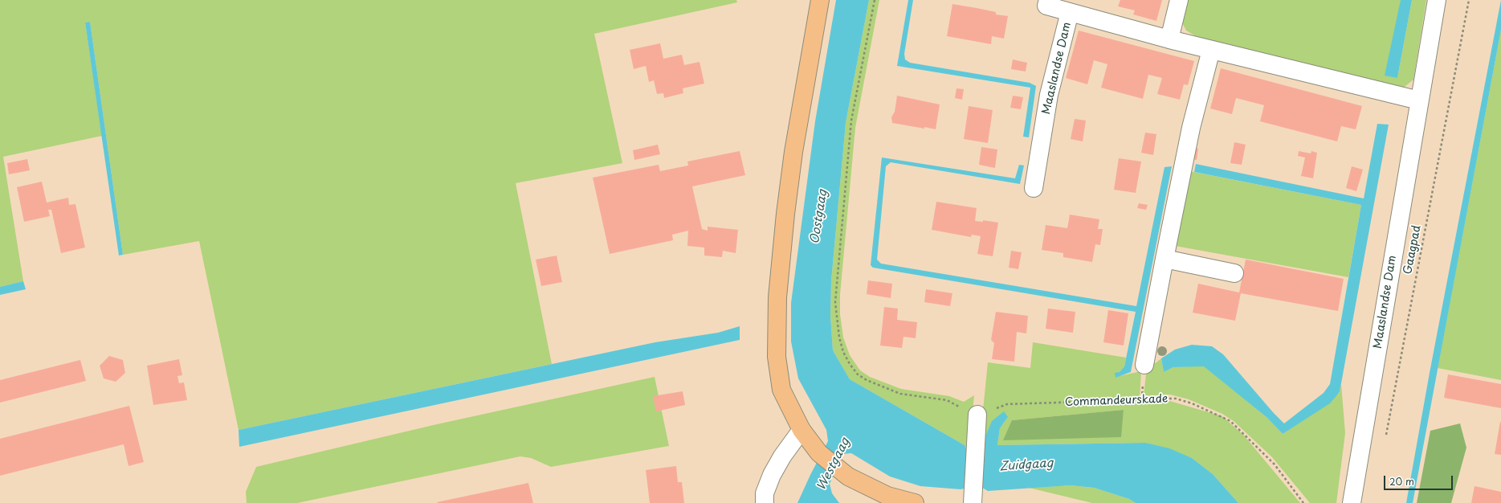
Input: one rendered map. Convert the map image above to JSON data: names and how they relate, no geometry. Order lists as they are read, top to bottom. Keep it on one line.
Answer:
{"streets":{"street":["Maaslandse Dam"],"path":["Gaagpad","Commandeurskade"]},"water":["Oostgaag","Westgaag","Zuidgaag"],"scale_bar":"20 m"}
